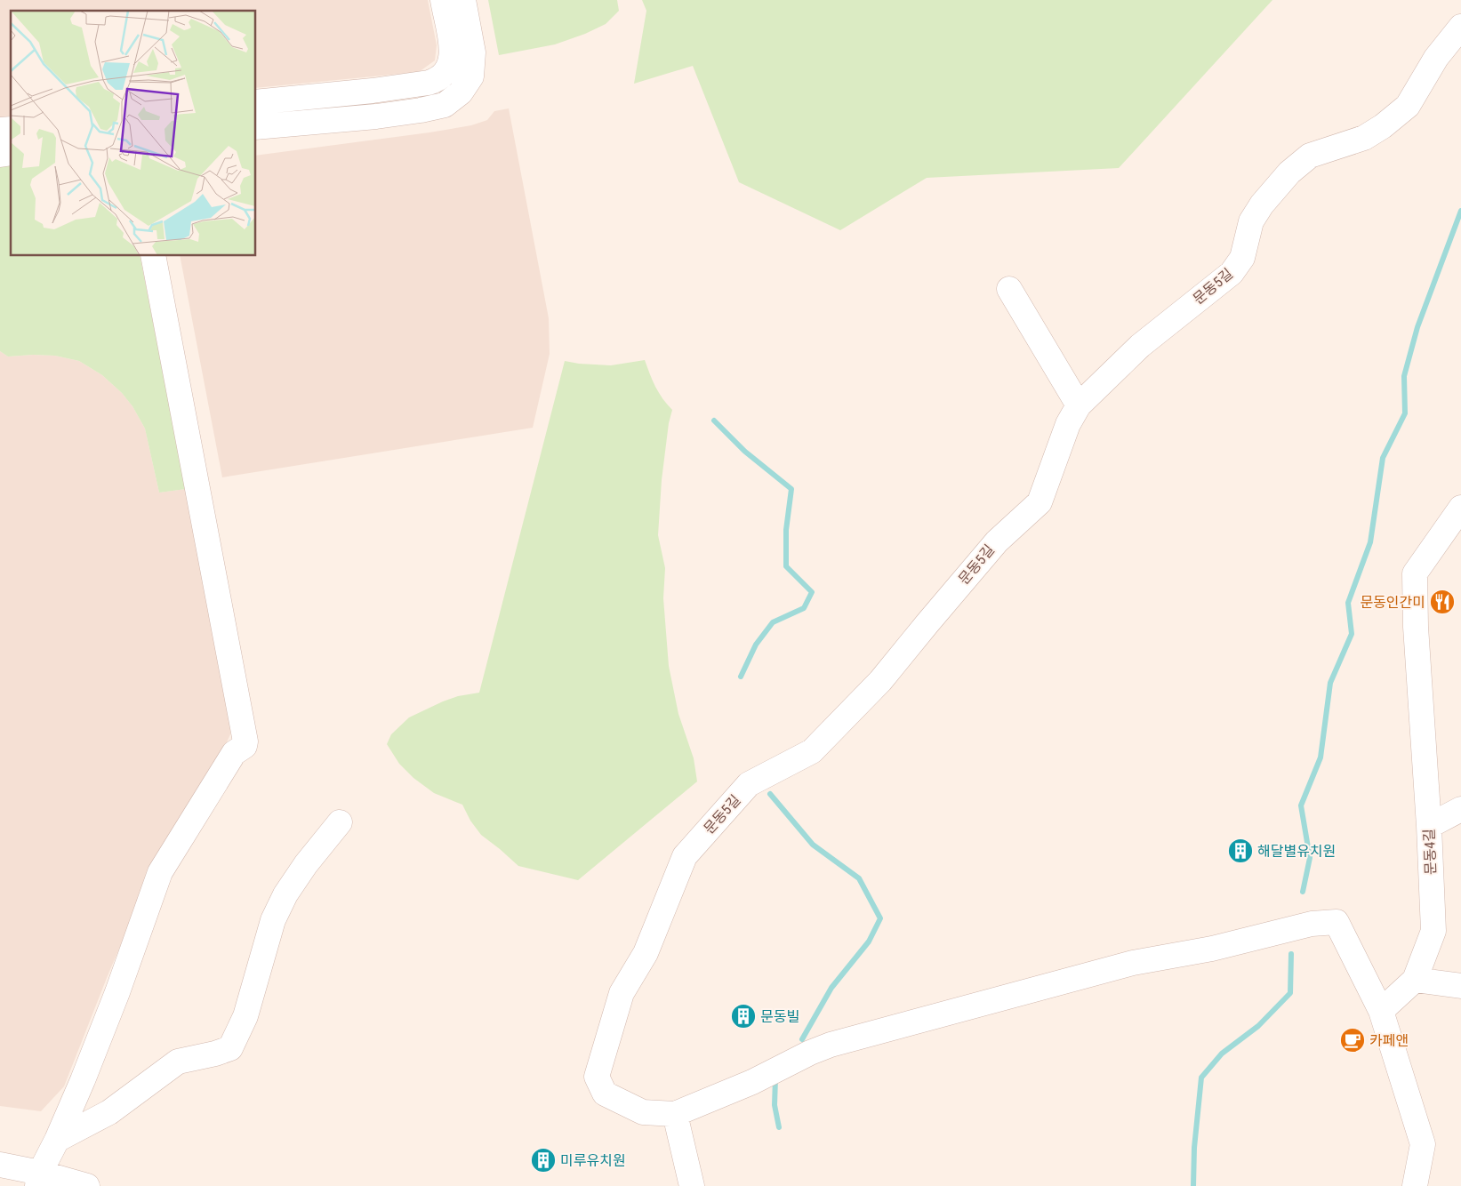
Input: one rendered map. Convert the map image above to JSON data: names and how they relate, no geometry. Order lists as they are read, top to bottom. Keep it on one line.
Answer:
{"streets":{"street":["문동5길","문동4길"]},"places":{"restaurant":["문동인간미"],"building":["해달별유치원","문동빌","미루유치원"],"cafe":["카페앤"]}}
